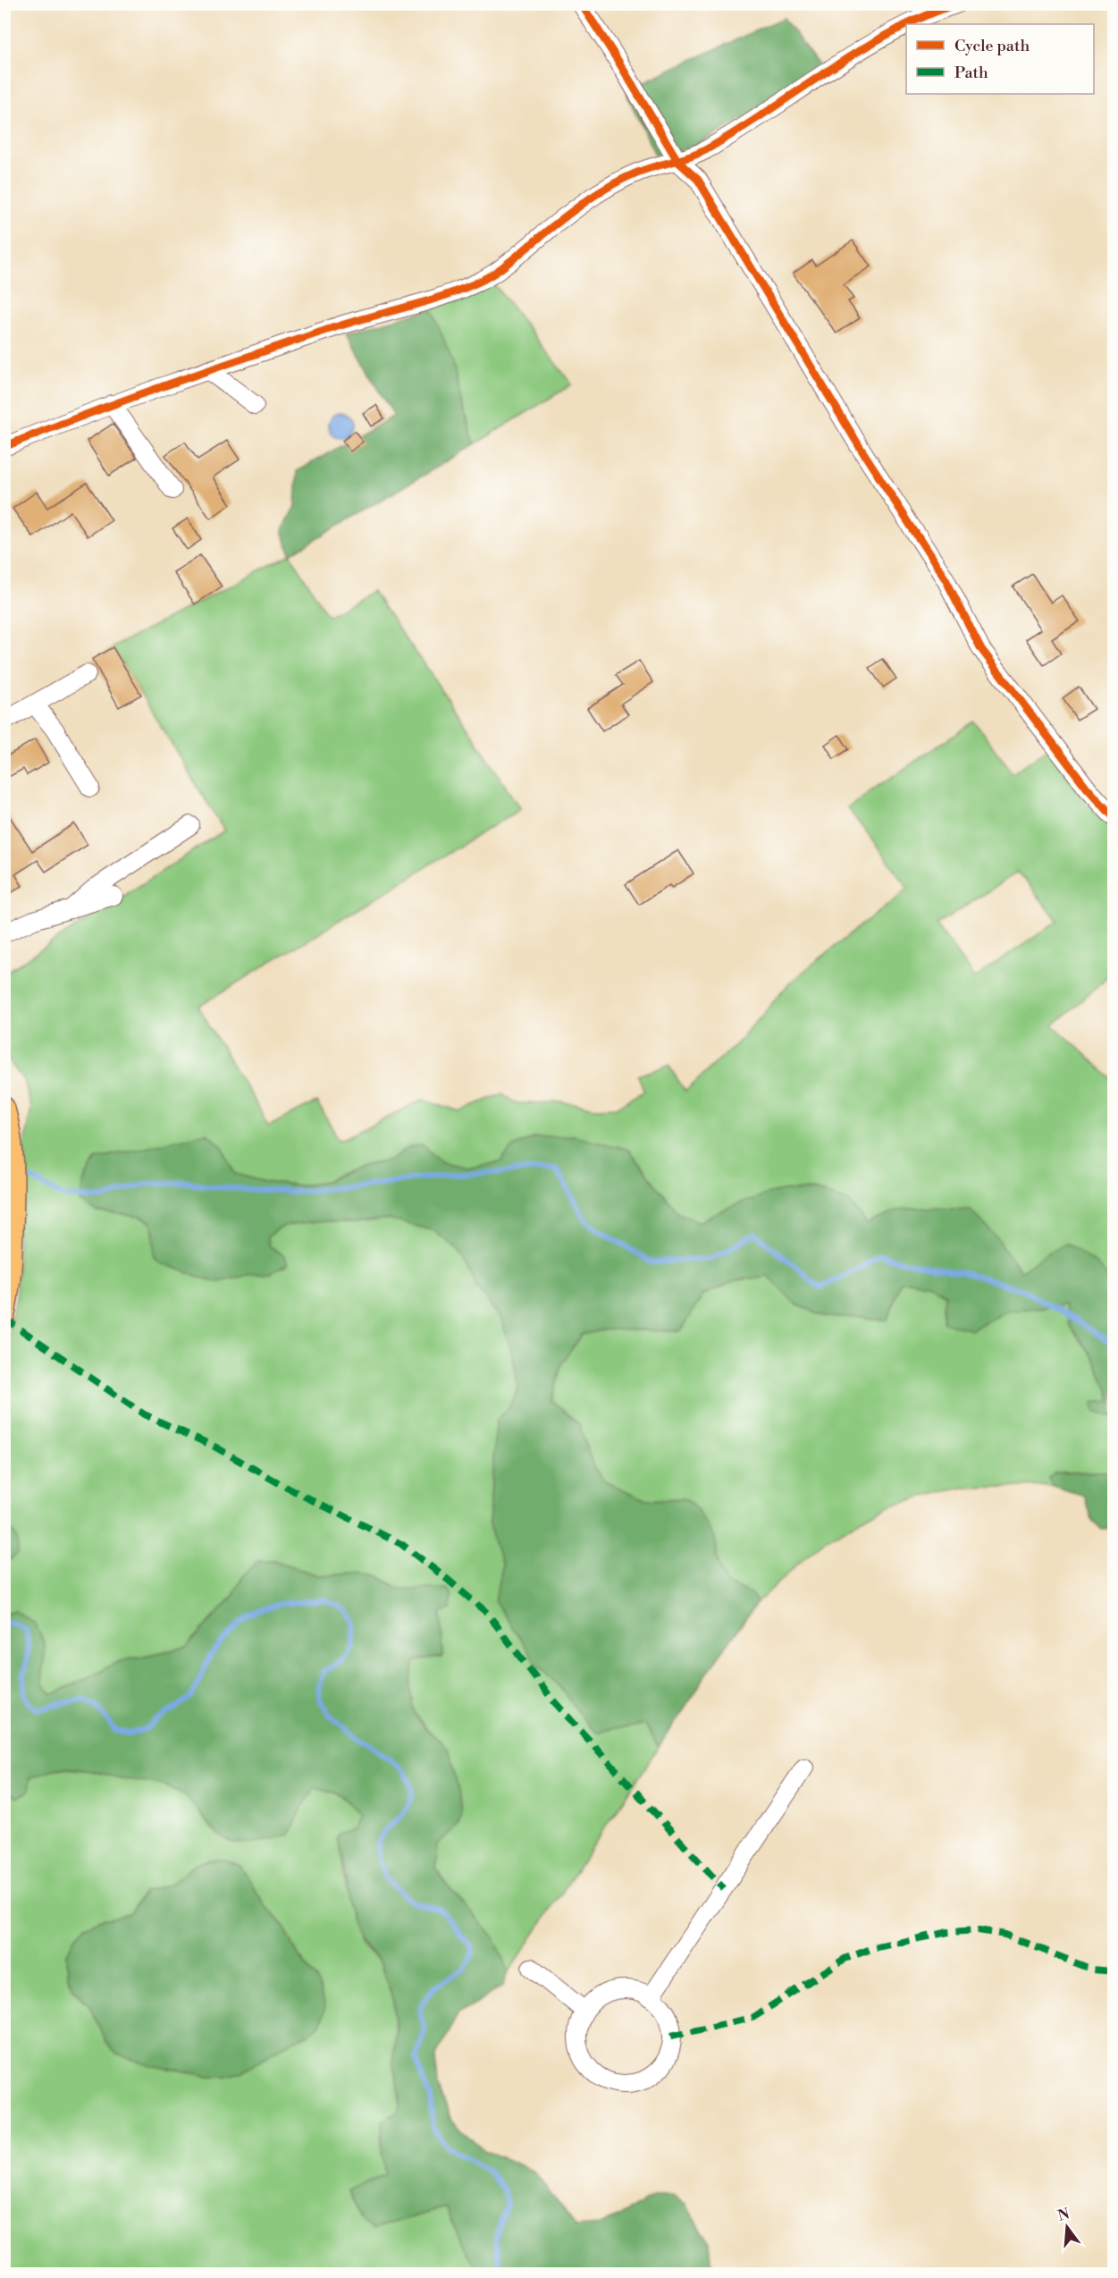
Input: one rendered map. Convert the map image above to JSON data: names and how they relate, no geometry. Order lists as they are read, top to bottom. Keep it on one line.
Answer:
{"legend":["Cycle path","Path"],"north":"top"}
